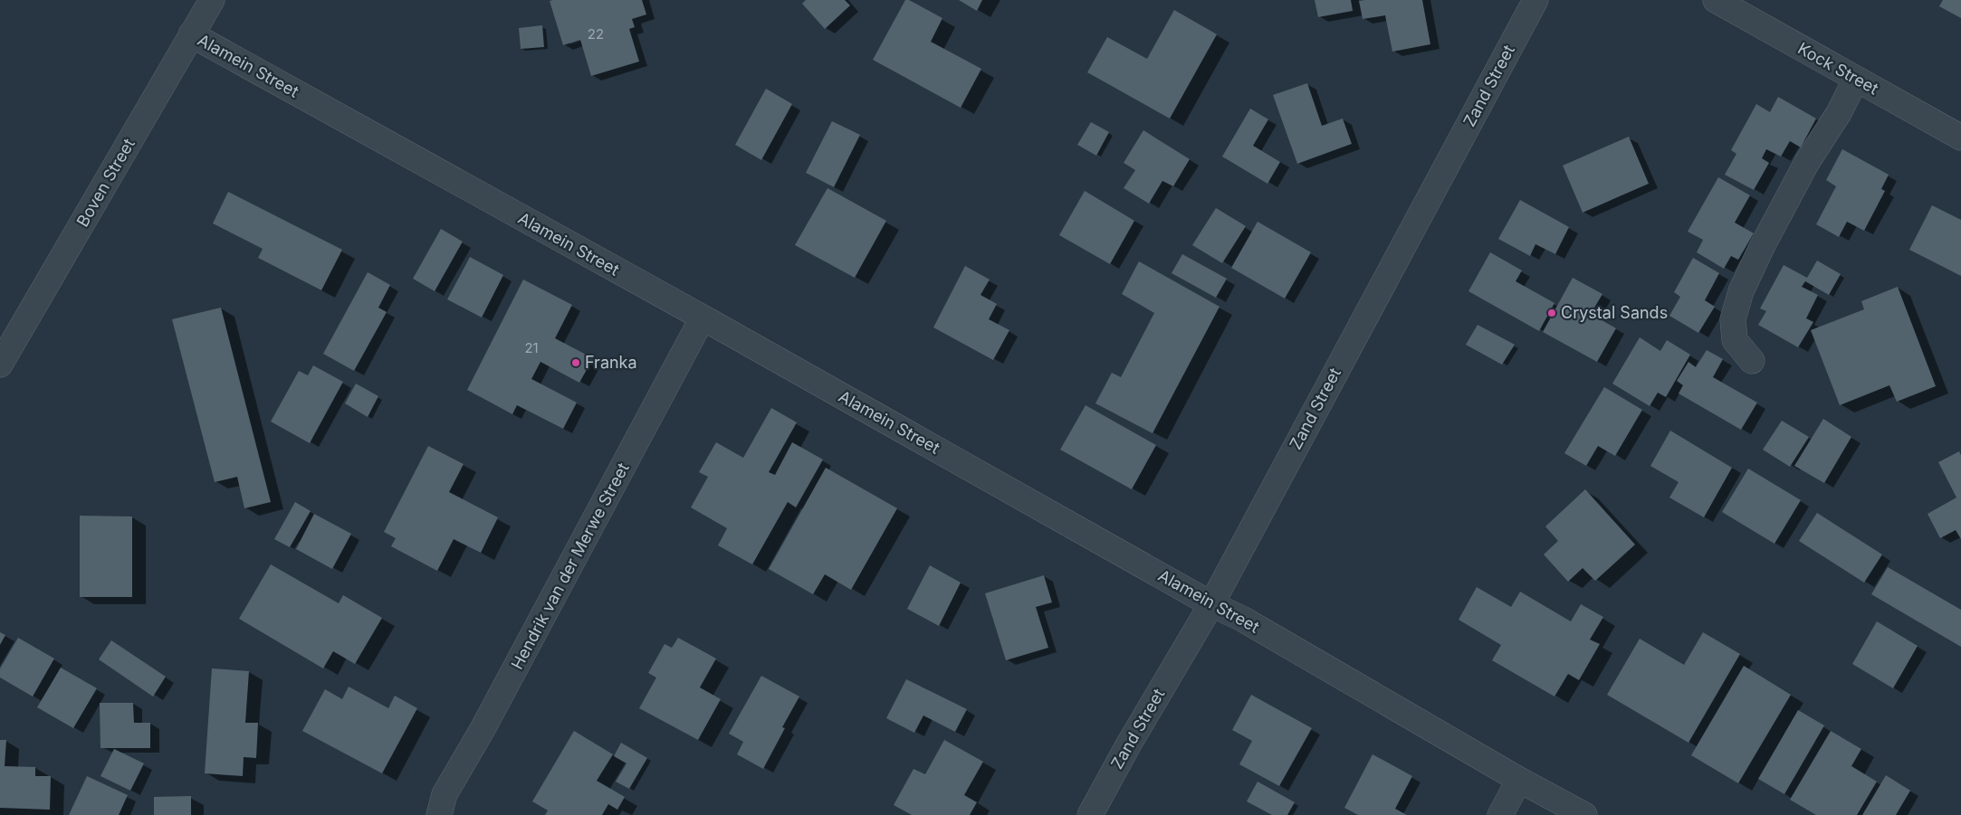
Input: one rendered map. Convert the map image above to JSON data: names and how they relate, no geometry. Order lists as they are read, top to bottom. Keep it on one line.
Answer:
{"streets":{"street":["Alamein Street","Kock Street","Zand Street","Boven Street","Hendrik van der Merwe Street"]},"crossings":[["Alamein Street","Zand Street"],["Alamein Street","Boven Street"],["Alamein Street","Hendrik van der Merwe Street"]],"places":["Crystal Sands","Franka"],"house_numbers":["22","21"]}
